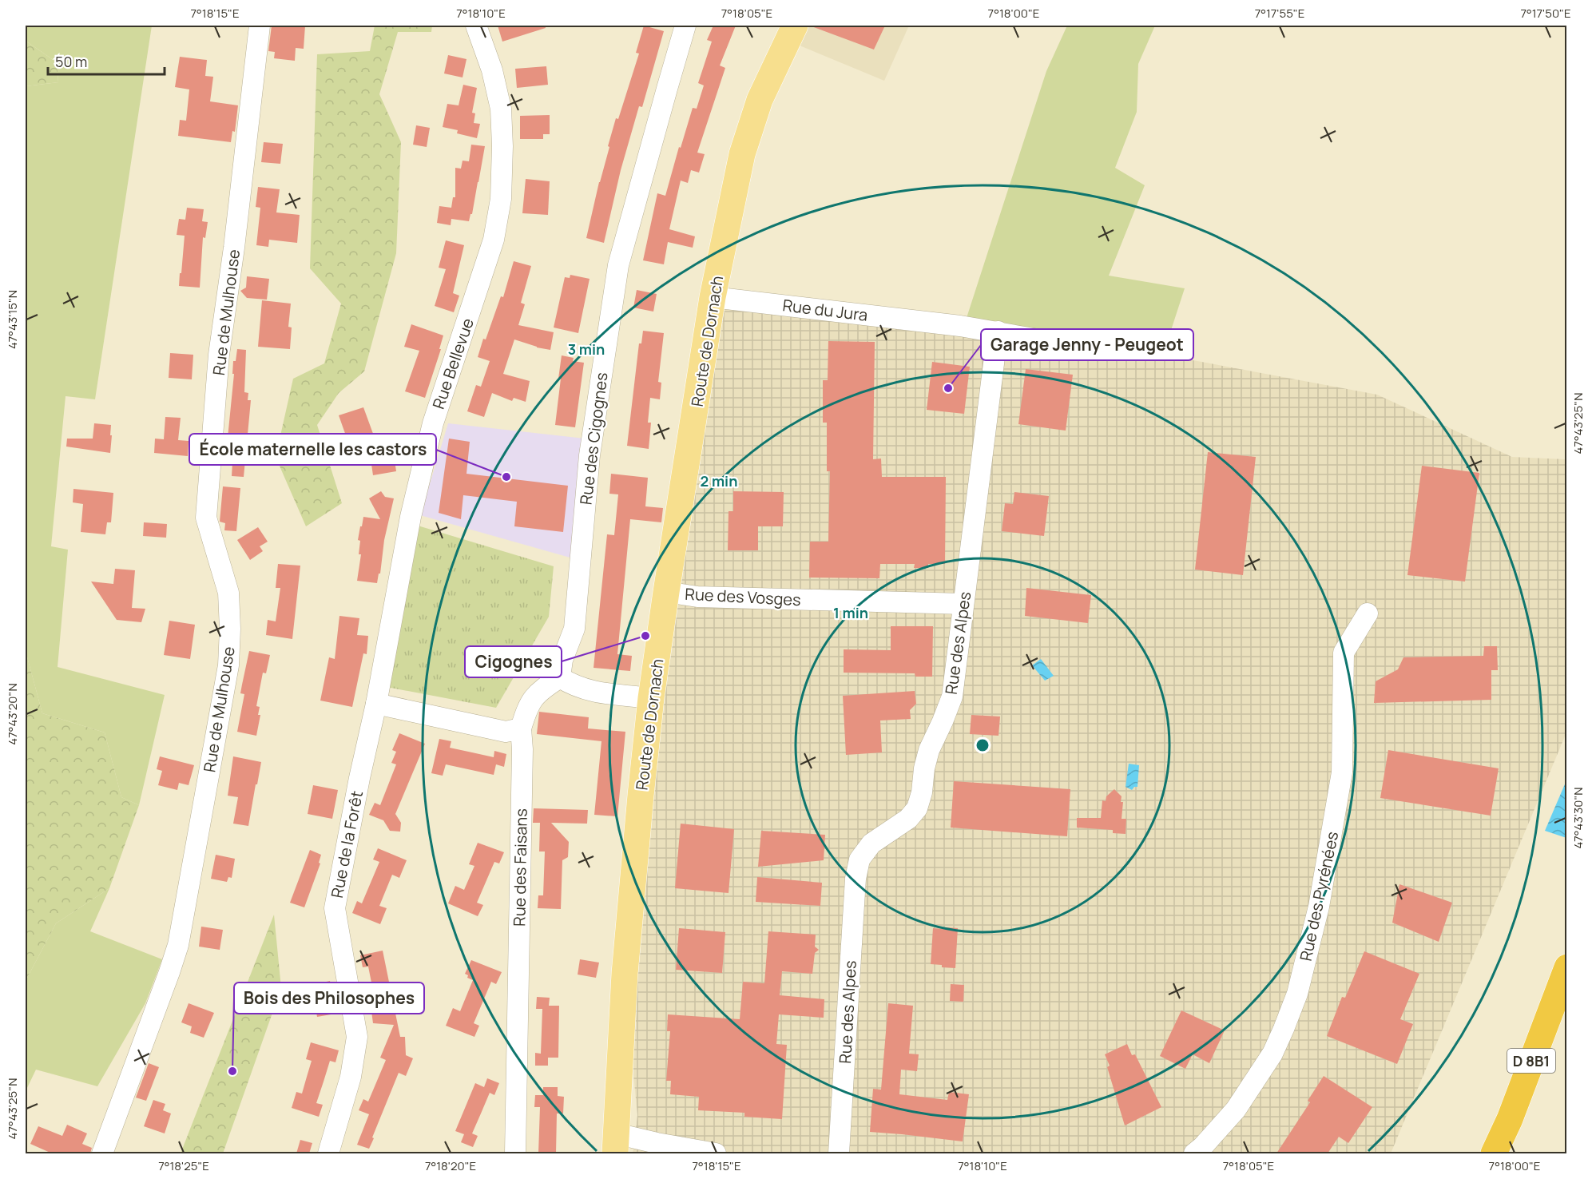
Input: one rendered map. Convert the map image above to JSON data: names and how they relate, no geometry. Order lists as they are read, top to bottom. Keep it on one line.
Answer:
{"streets":{"highway":["D 8B1"],"main road":["Route de Dornach"],"street":["Rue du Jura","Rue de Mulhouse","Rue Bellevue","Rue des Cigognes","Rue des Vosges","Rue des Alpes","Rue de la Forêt","Rue des Faisans","Rue des Pyrénées"]},"crossings":[["Rue du Jura","Route de Dornach"],["Rue du Jura","Rue des Alpes"],["Route de Dornach","Rue des Vosges"],["Rue Bellevue","Rue de la Forêt"],["Rue des Vosges","Rue des Alpes"]],"places":["Garage Jenny - Peugeot","École maternelle les castors","Cigognes","Bois des Philosophes"],"scale_bar":"50 m","coordinates":["7°18'15\"E","7°18'10\"E","7°18'05\"E","7°18'00\"E","7°17'55\"E","7°17'50\"E","47°43'15\"N","47°43'25\"N","47°43'20\"N","47°43'30\"N","7°18'25\"E","7°18'20\"E"],"rings":["3 min","2 min","1 min"]}
